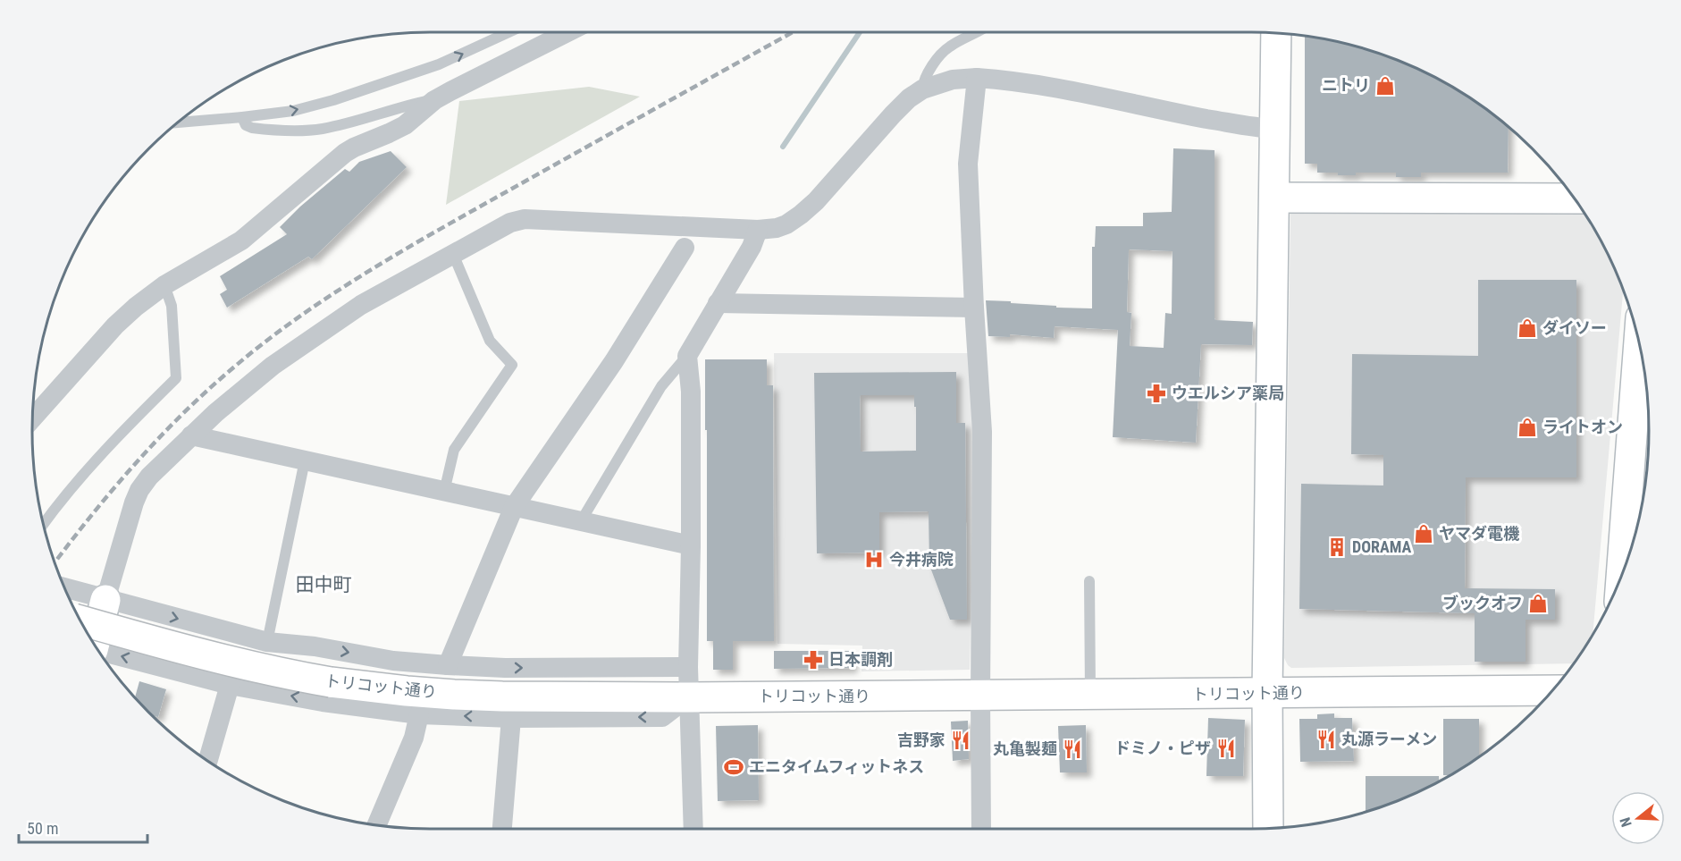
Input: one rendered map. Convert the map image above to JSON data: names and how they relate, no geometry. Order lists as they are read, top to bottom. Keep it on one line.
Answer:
{"streets":{"main road":["トリコット通り"]},"districts":["田中町"],"places":{"shop":["ニトリ","ダイソー","ライトオン","ヤマダ電機","ブックオフ"],"pharmacy":["ウエルシア薬局","日本調剤"],"building":["DORAMA"],"hospital":["今井病院"],"restaurant":["丸源ラーメン","吉野家","ドミノ・ピザ","丸亀製麺"],"sports":["エニタイムフィットネス"]},"scale_bar":"50 m","north":"left"}
